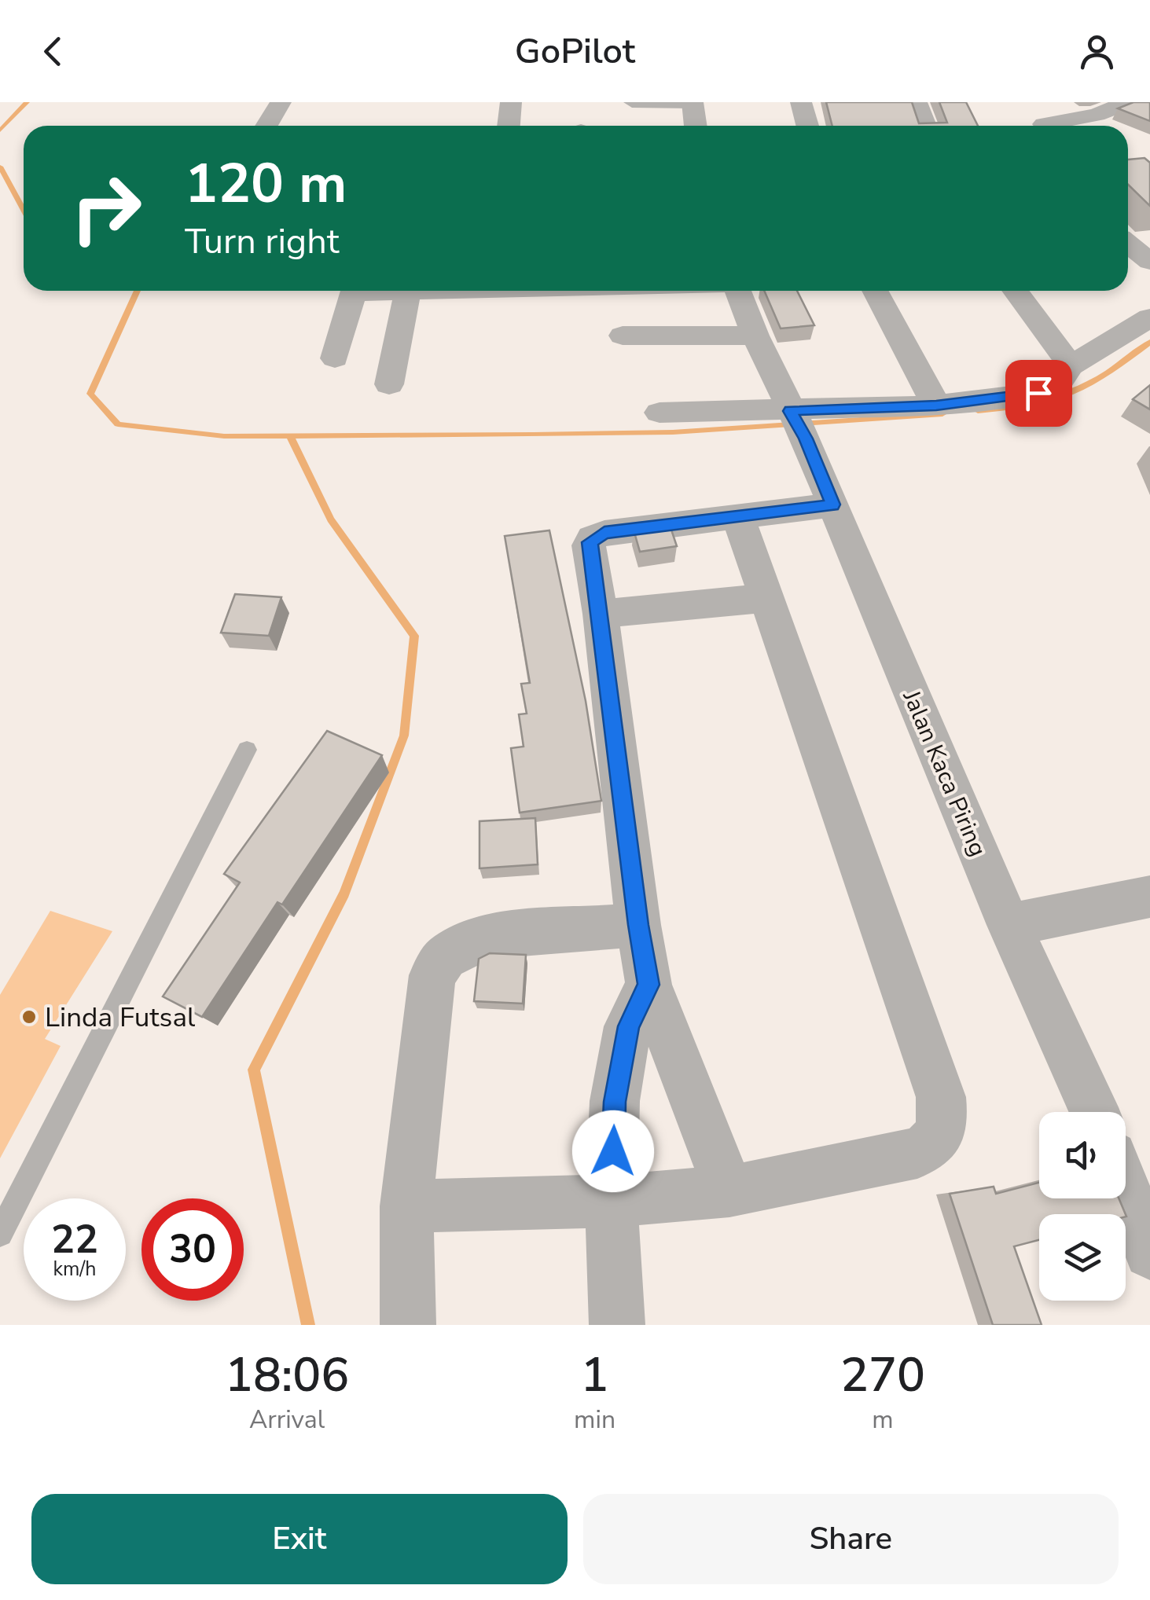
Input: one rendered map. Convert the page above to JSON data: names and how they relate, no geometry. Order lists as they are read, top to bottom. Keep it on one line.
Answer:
{"streets":{"street":["Jalan Kaca Piring"]},"places":["Linda Futsal"],"page":{"header":"GoPilot","turn":["120 m","Turn right"],"speed":"22 km/h","limit":"30","eta":["18:06","Arrival","1","min","270","m"],"buttons":["Exit","Share"]}}
